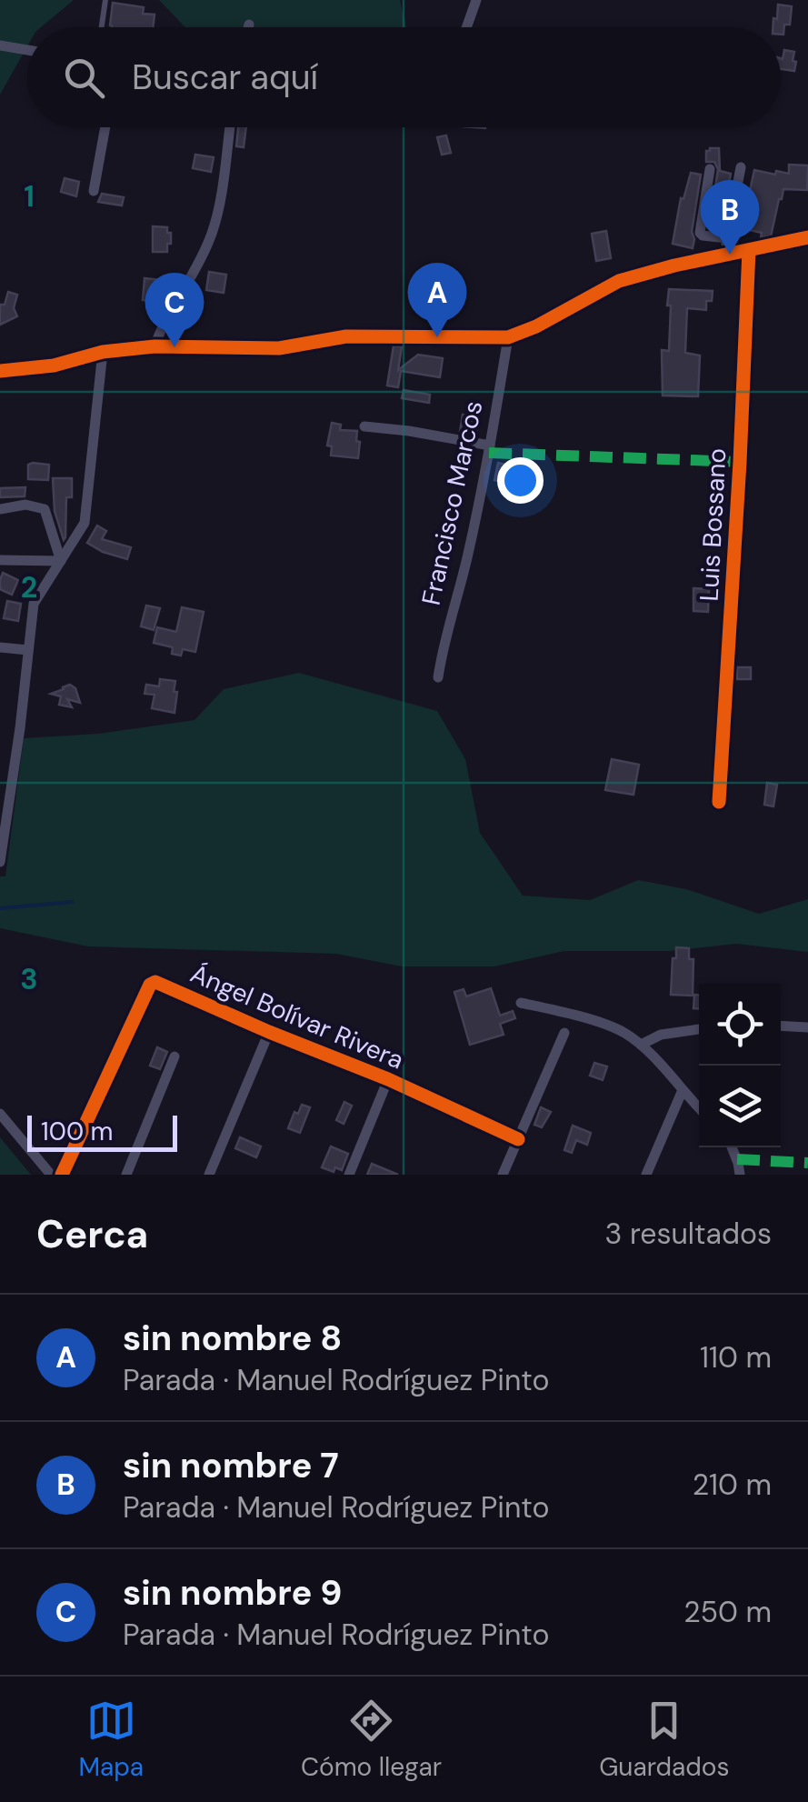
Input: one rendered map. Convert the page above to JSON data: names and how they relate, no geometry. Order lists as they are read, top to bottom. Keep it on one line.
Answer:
{"streets":{"street":["Francisco Marcos","Luis Bossano","Ángel Bolívar Rivera"]},"scale_bar":"100 m","page":{"search":"Buscar aquí","pins":["B","A","C"],"scale":"100 m","heading":["Cerca","3 resultados"],"list":[{"mark":"A","name":"sin nombre 8","note":"Parada · Manuel Rodríguez Pinto","value":"110 m"},{"mark":"B","name":"sin nombre 7","note":"Parada · Manuel Rodríguez Pinto","value":"210 m"},{"mark":"C","name":"sin nombre 9","note":"Parada · Manuel Rodríguez Pinto","value":"250 m"}],"nav":["Mapa","Cómo llegar","Guardados"]},"grid":{"rows":["1","2","3"]}}
